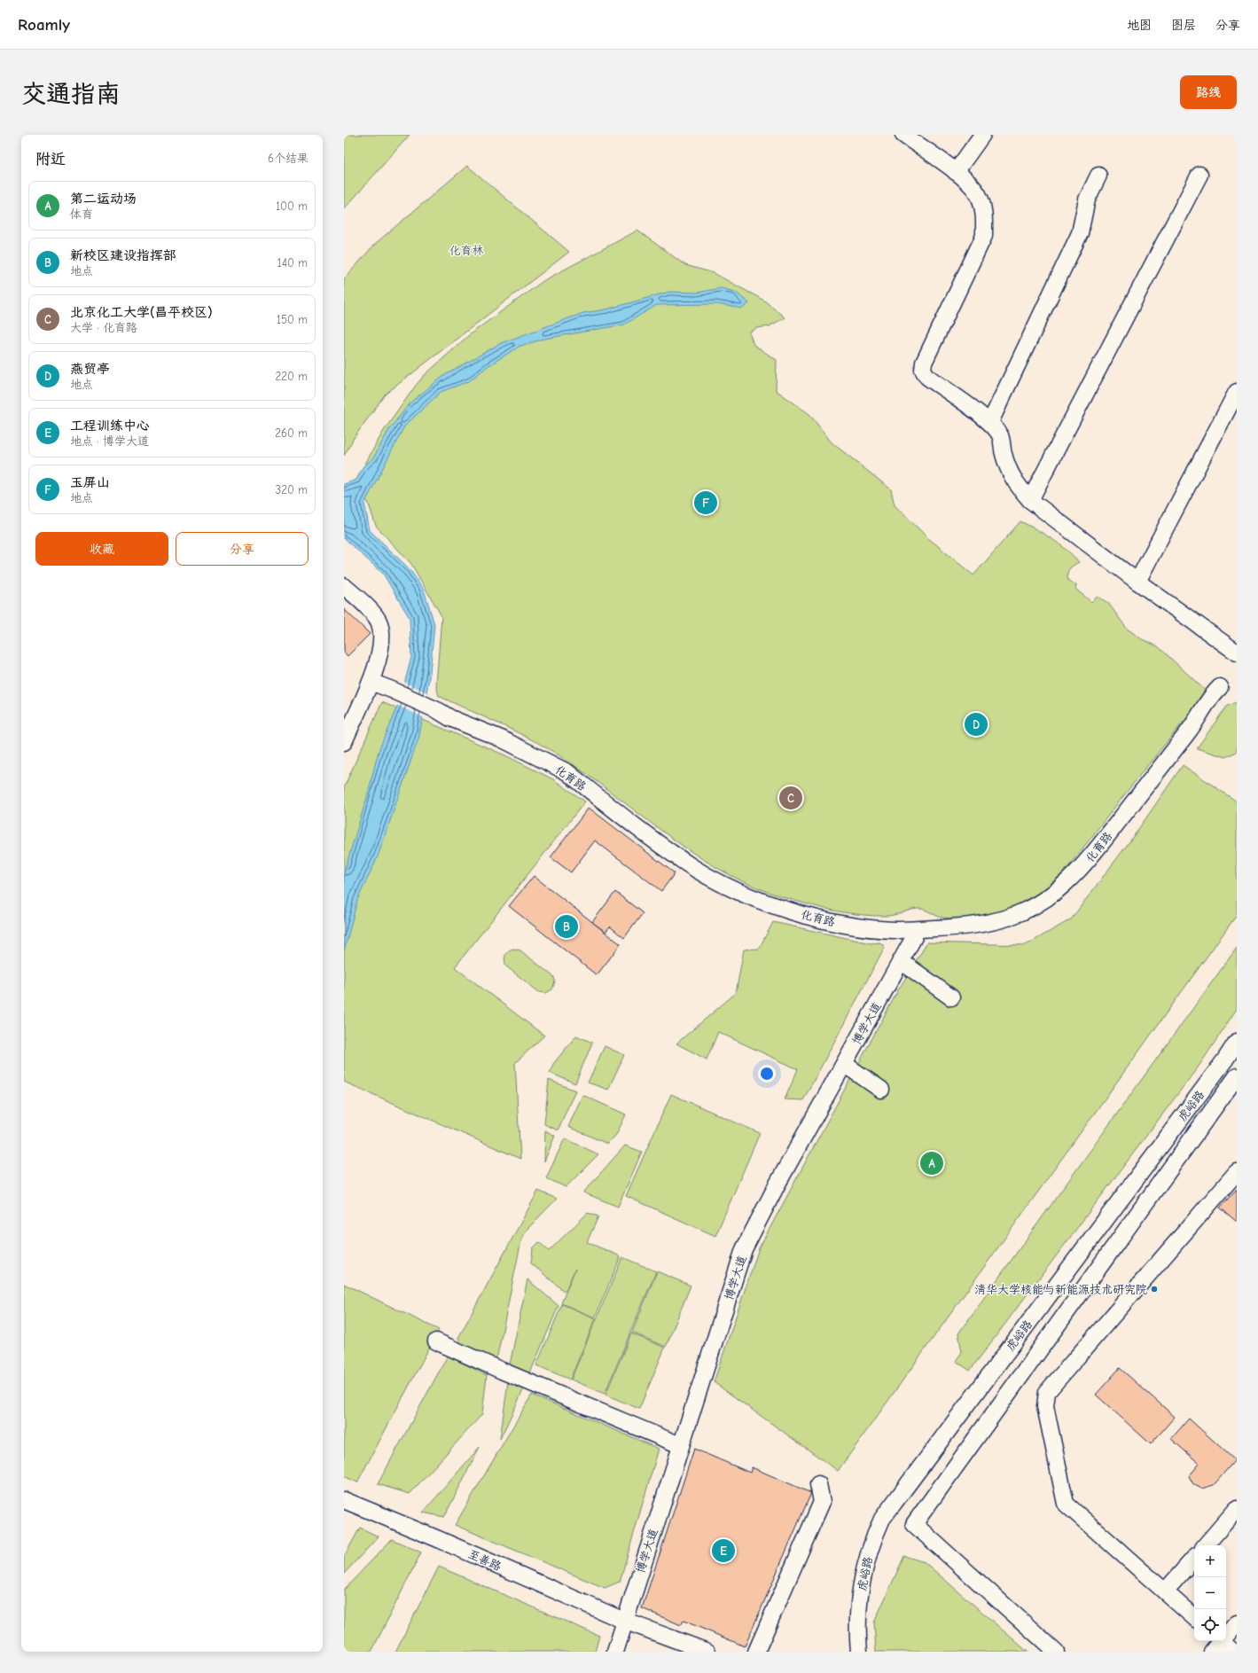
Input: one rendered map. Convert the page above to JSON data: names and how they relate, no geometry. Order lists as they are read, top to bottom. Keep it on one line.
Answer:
{"streets":{"street":["化育路","博学大道","虎峪路","至善路"]},"crossings":[["化育路","博学大道"],["博学大道","至善路"]],"parks":["化育林"],"places":["清华大学核能与新能源技术研究院"],"page":{"header":"Roamly","nav":["地图","图层","分享"],"buttons":["路线",["收藏","分享"]],"title":"交通指南","heading":["附近","6个结果"],"list":[{"mark":"A","name":"第二运动场","note":"体育","value":"100 m"},{"mark":"B","name":"新校区建设指挥部","note":"地点","value":"140 m"},{"mark":"C","name":"北京化工大学(昌平校区)","note":"大学 · 化育路","value":"150 m"},{"mark":"D","name":"燕贸亭","note":"地点","value":"220 m"},{"mark":"E","name":"工程训练中心","note":"地点 · 博学大道","value":"260 m"},{"mark":"F","name":"玉屏山","note":"地点","value":"320 m"}],"pins":["F","D","C","B","A","E"],"map_buttons":["+","−"]}}
